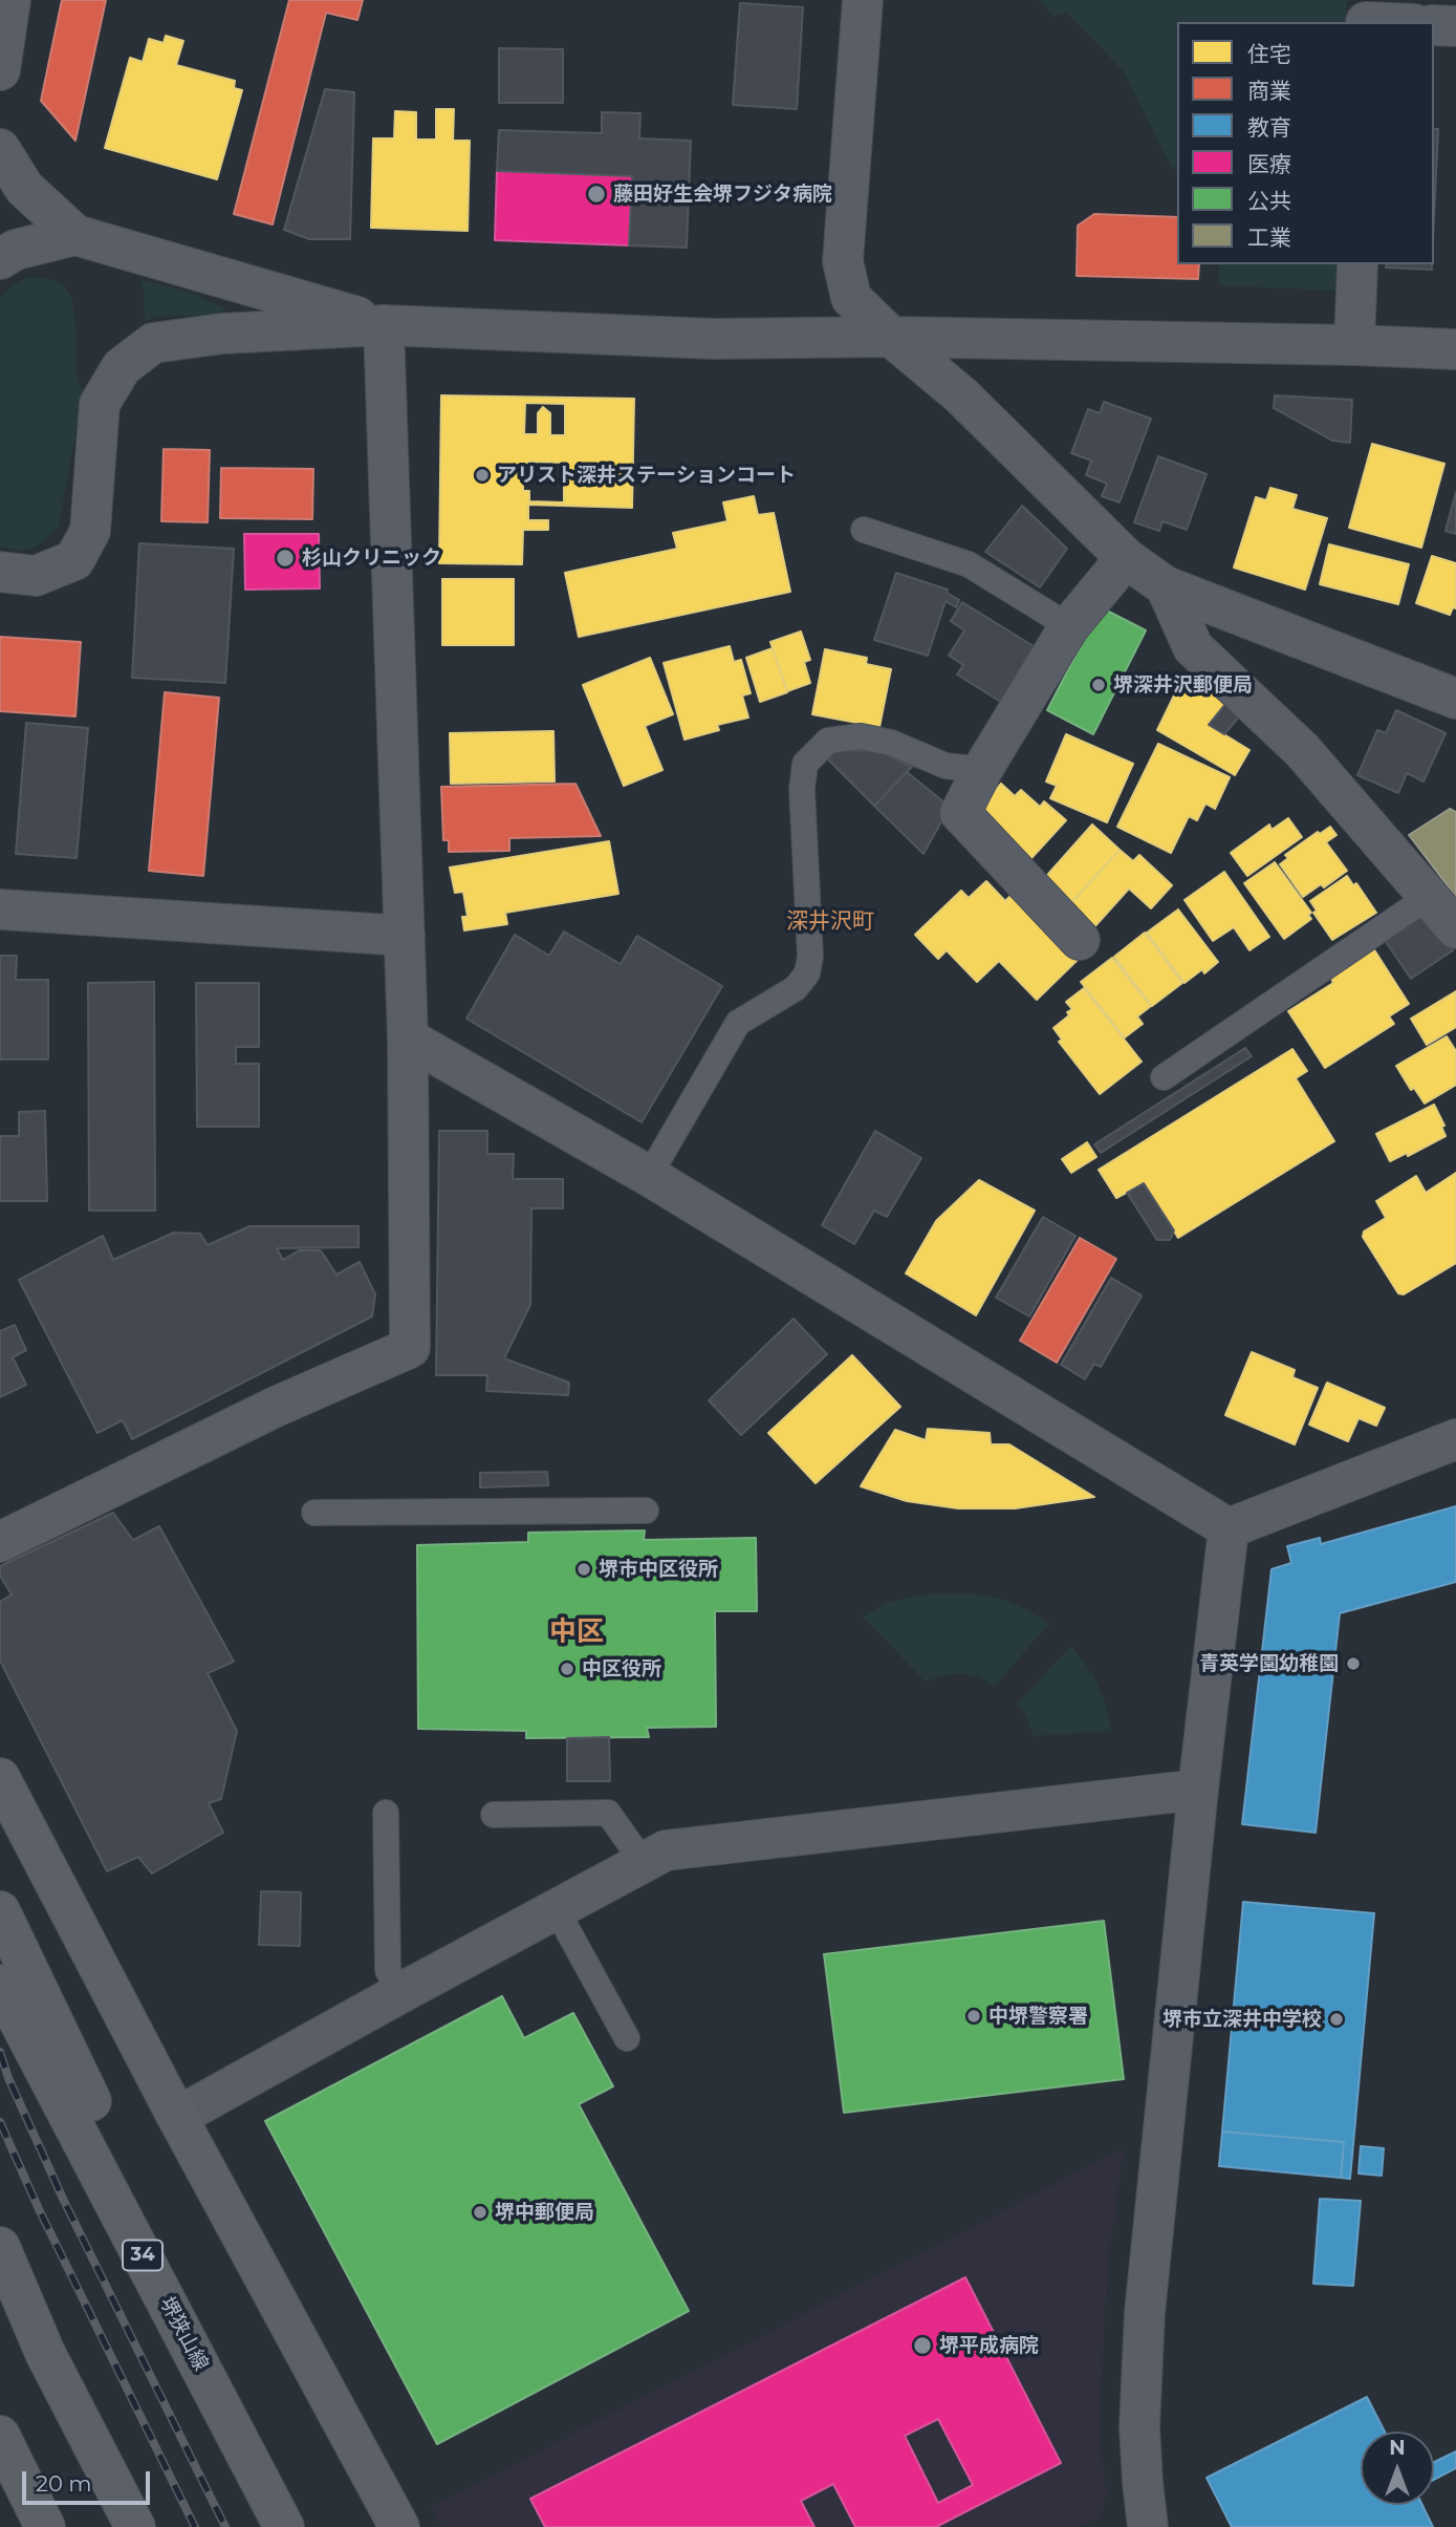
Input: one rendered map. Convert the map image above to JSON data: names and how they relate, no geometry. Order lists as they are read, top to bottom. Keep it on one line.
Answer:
{"streets":{"main road":["34","堺狭山線"]},"districts":["深井沢町","中区"],"places":["藤田好生会堺フジタ病院","アリスト深井ステーションコート","杉山クリニック","堺深井沢郵便局","堺市中区役所","青英学園幼稚園","中区役所","中堺警察署","堺市立深井中学校","堺中郵便局","堺平成病院"],"legend":["住宅","商業","教育","医療","公共","工業"],"scale_bar":"20 m","north":"top"}
